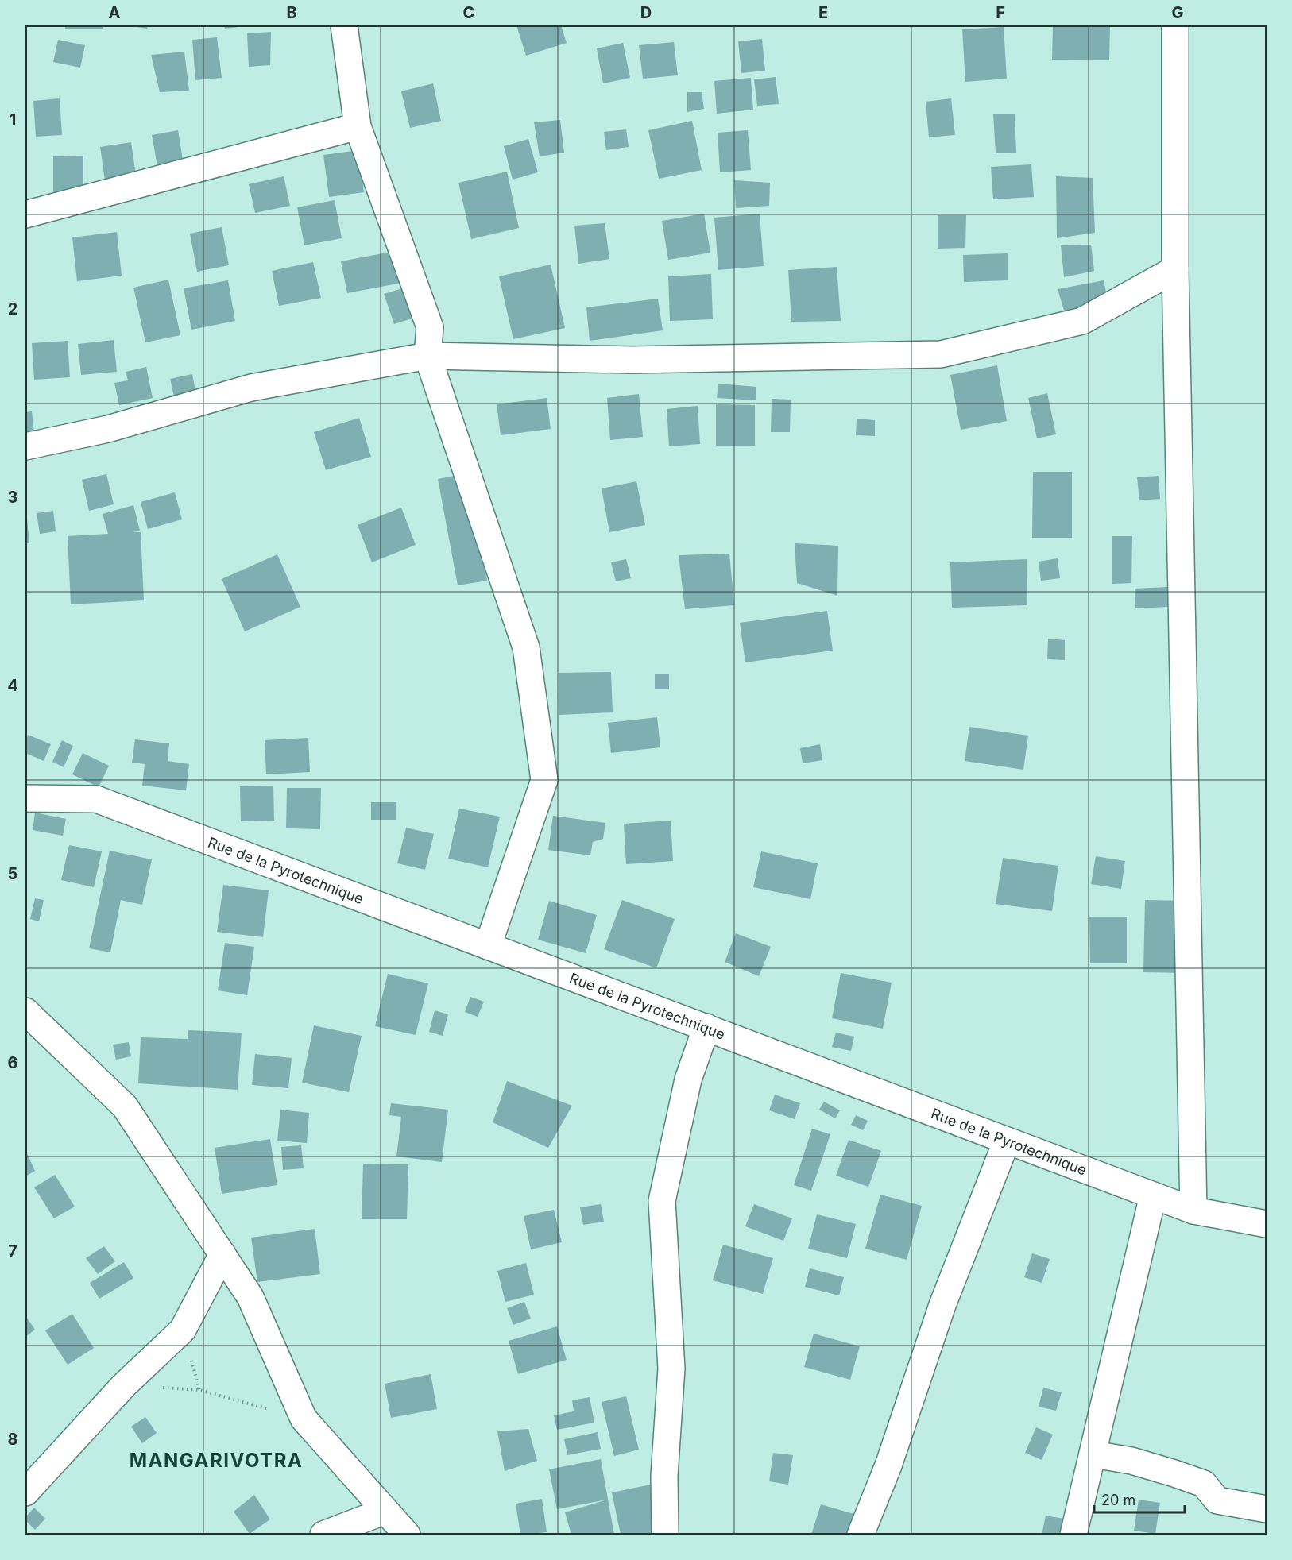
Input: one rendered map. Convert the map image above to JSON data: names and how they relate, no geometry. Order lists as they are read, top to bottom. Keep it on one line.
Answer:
{"streets":{"street":["Rue de la Pyrotechnique"]},"districts":["MANGARIVOTRA"],"scale_bar":"20 m","grid":{"columns":["A","B","C","D","E","F","G"],"rows":["1","2","3","4","5","6","7","8"]}}
